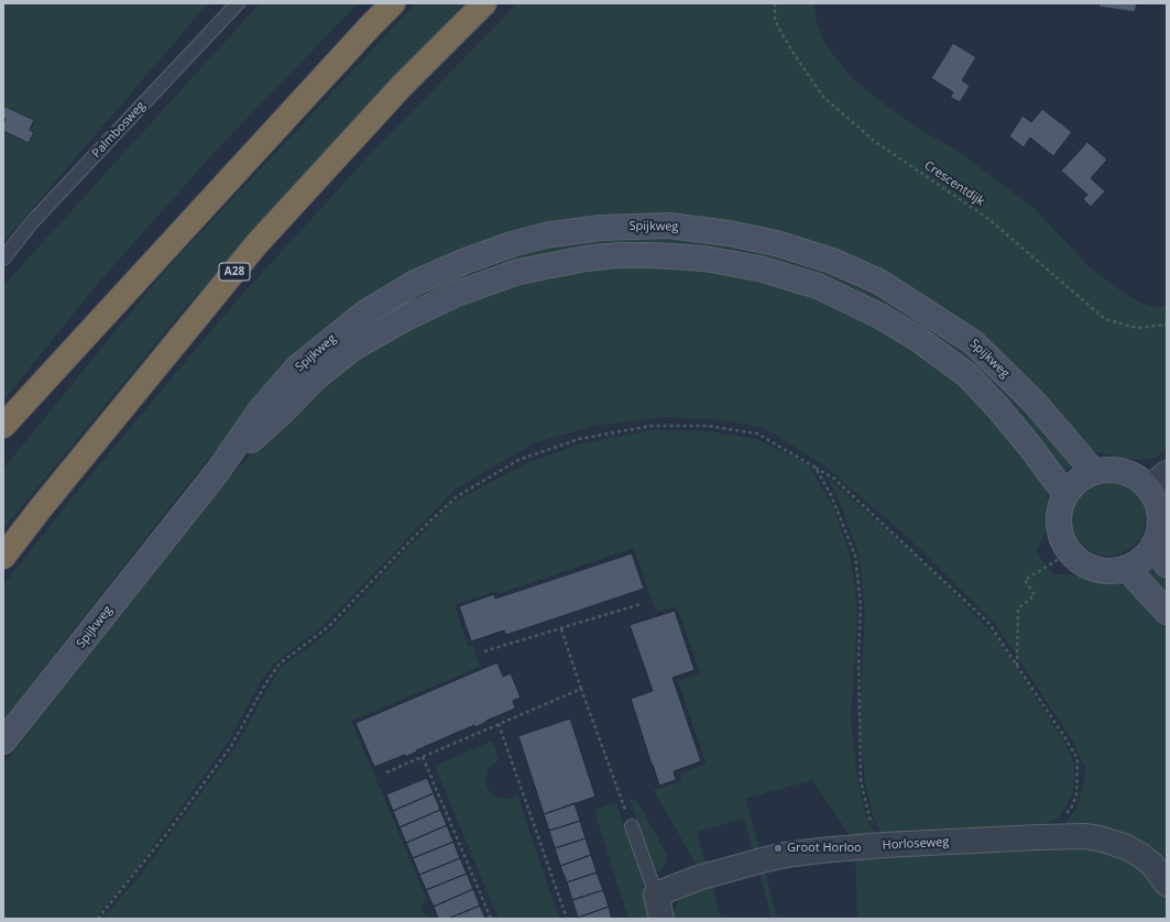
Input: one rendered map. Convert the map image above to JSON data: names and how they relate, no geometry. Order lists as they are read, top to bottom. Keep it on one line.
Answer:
{"streets":{"highway":["A28"],"main road":["Spijkweg"],"street":["Horloseweg"],"lane":["Palmbosweg"],"path":["Crescentdijk"]},"places":["Groot Horloo"]}
